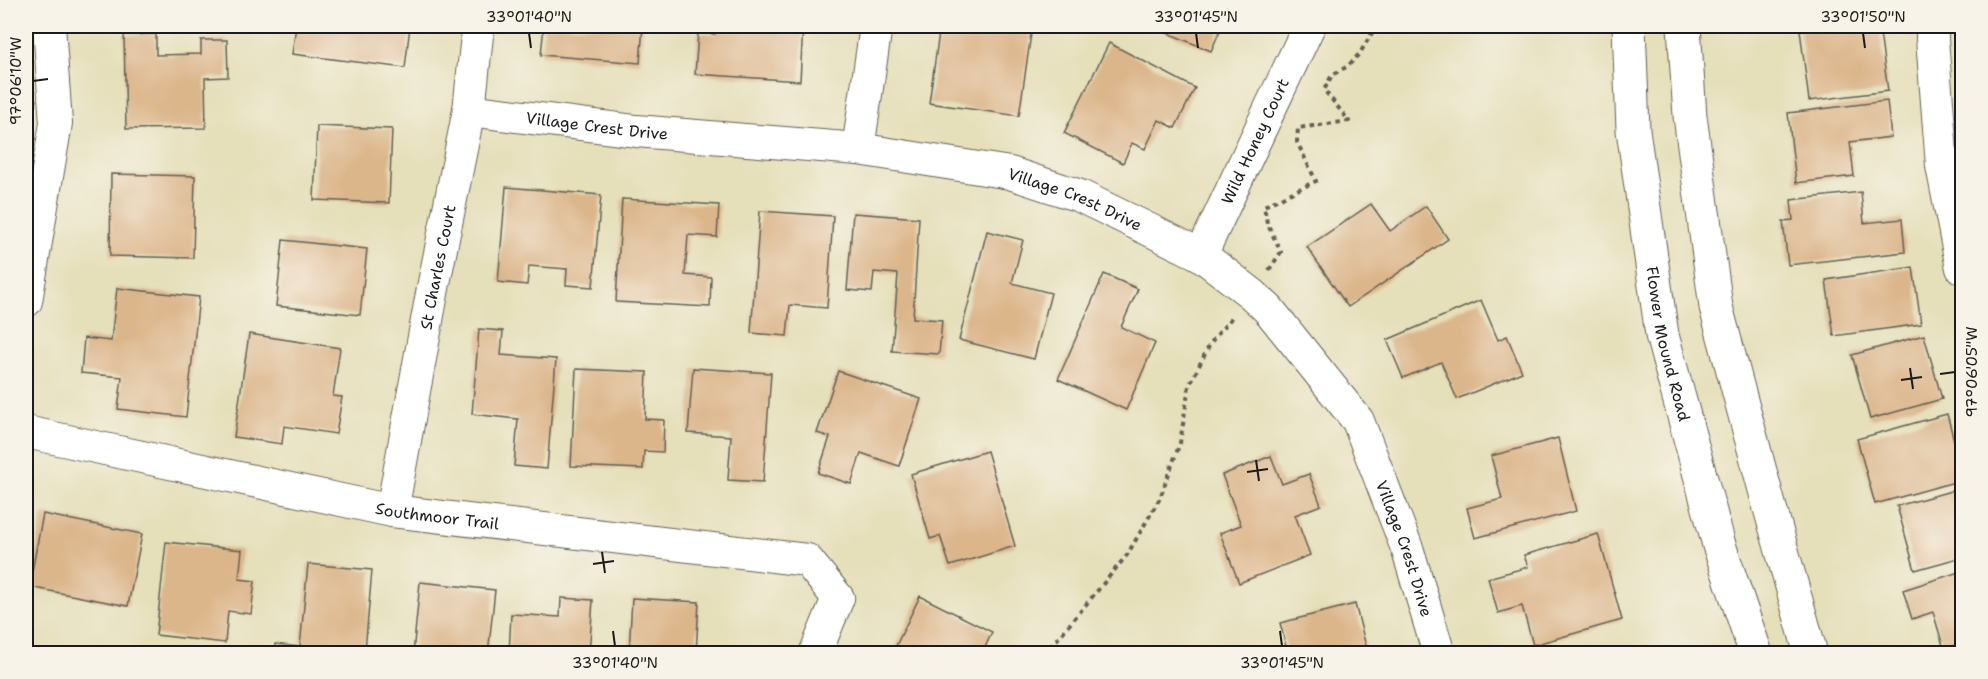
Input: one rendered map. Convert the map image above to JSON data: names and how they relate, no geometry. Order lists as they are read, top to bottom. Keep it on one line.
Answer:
{"streets":{"main road":["Flower Mound Road"],"street":["Village Crest Drive","Wild Honey Court","St Charles Court","Southmoor Trail"]},"crossings":[["Village Crest Drive","Wild Honey Court"],["Village Crest Drive","St Charles Court"],["St Charles Court","Southmoor Trail"]],"coordinates":["33°01'40\"N","33°01'45\"N","33°01'50\"N","97°06'10\"W","97°06'05\"W"]}
